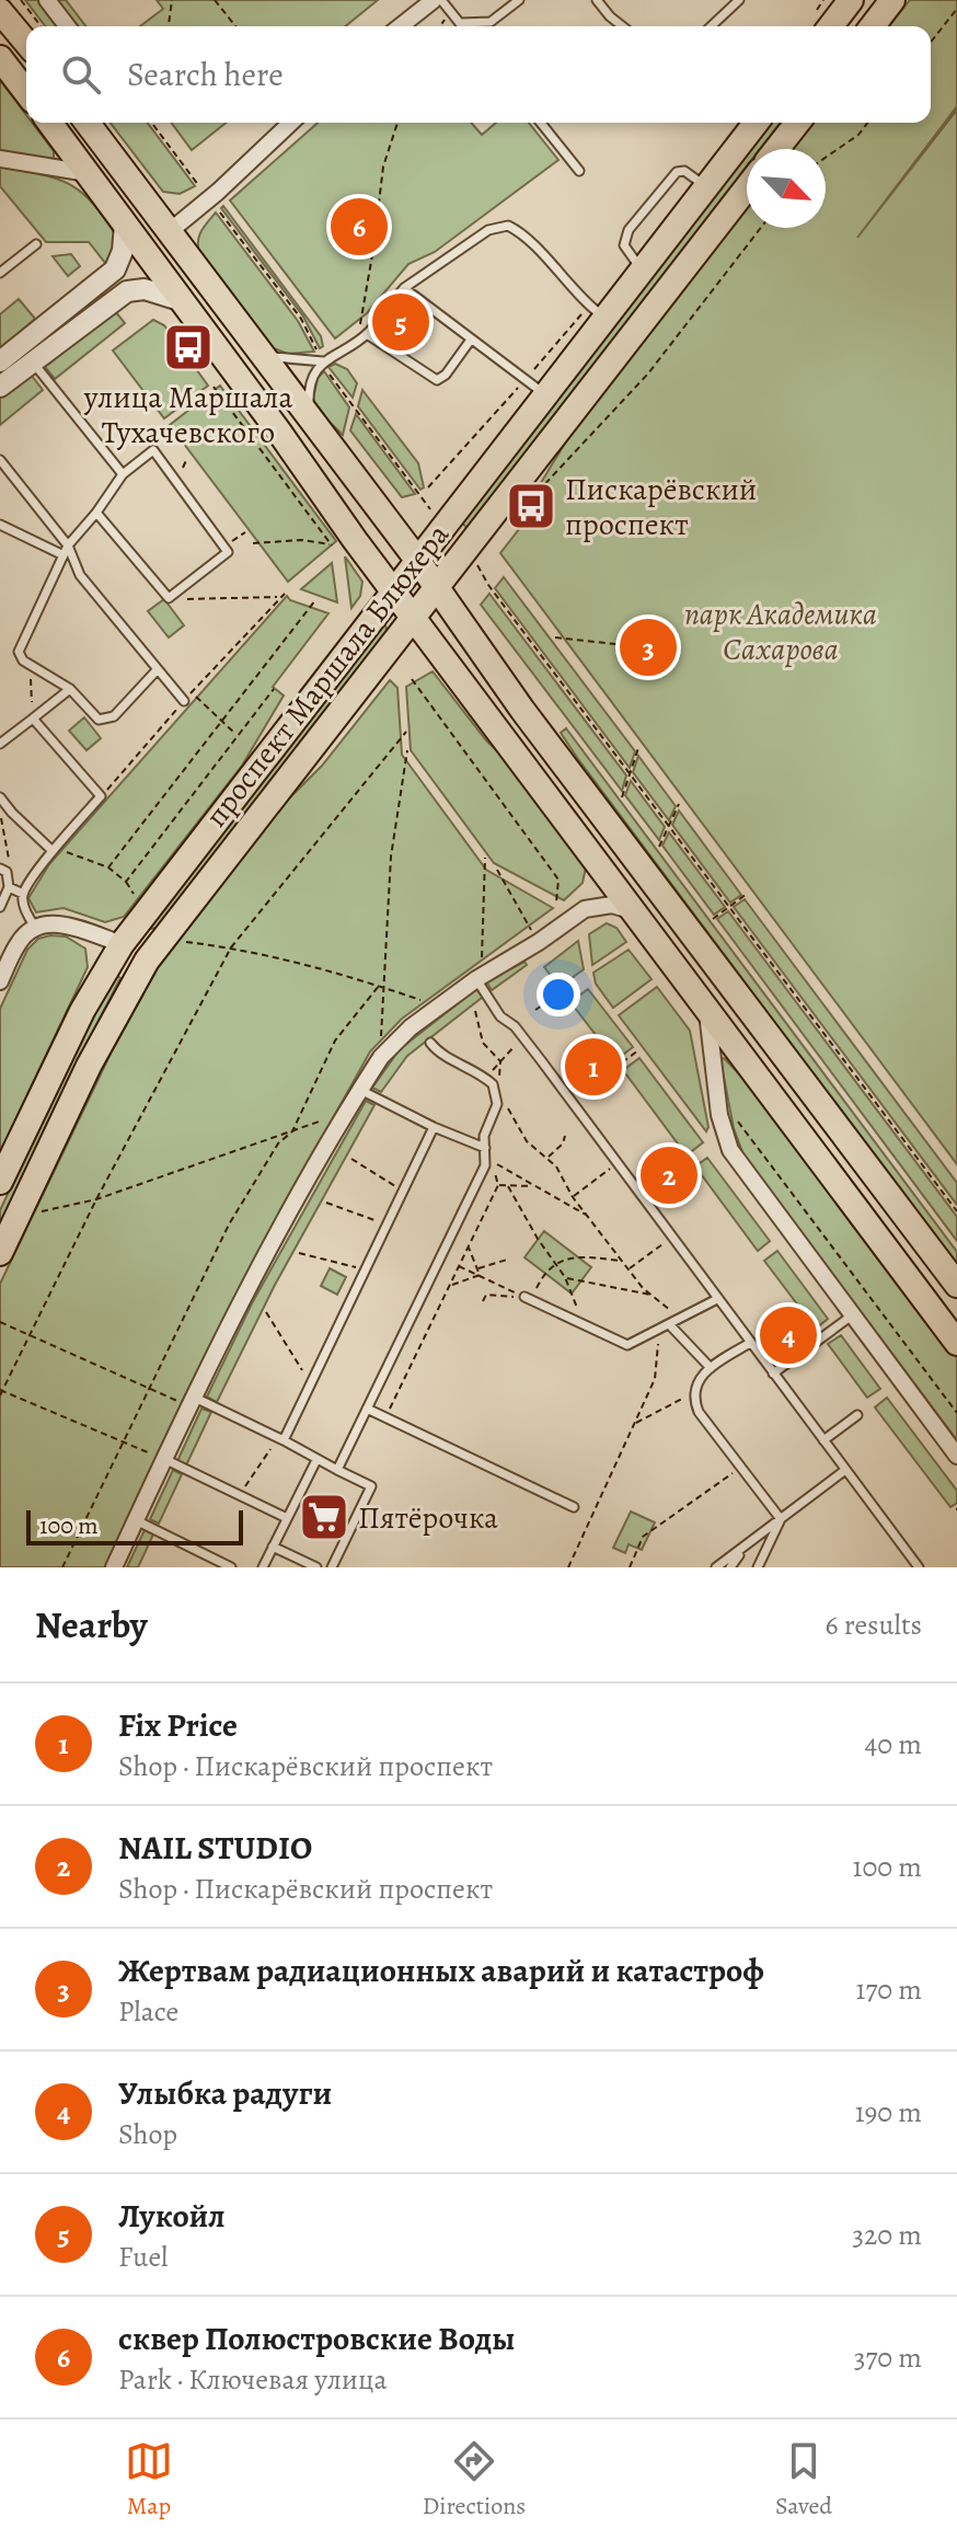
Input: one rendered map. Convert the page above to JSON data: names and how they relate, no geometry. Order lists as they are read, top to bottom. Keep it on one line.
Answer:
{"streets":{"main road":["проспект Маршала Блюхера"]},"parks":["парк Академика Сахарова"],"places":{"bus stop":["улица Маршала Тухачевского","Пискарёвский проспект"],"supermarket":["Пятёрочка"]},"scale_bar":"100 m","north":"bottom right","page":{"search":"Search here","pins":["6","5","3","1","2","4"],"scale":"100 m","heading":["Nearby","6 results"],"list":[{"mark":"1","name":"Fix Price","note":"Shop · Пискарёвский проспект","value":"40 m"},{"mark":"2","name":"NAIL STUDIO","note":"Shop · Пискарёвский проспект","value":"100 m"},{"mark":"3","name":"Жертвам радиационных аварий и катастроф","note":"Place","value":"170 m"},{"mark":"4","name":"Улыбка радуги","note":"Shop","value":"190 m"},{"mark":"5","name":"Лукойл","note":"Fuel","value":"320 m"},{"mark":"6","name":"сквер Полюстровские Воды","note":"Park · Ключевая улица","value":"370 m"}],"nav":["Map","Directions","Saved"]}}
